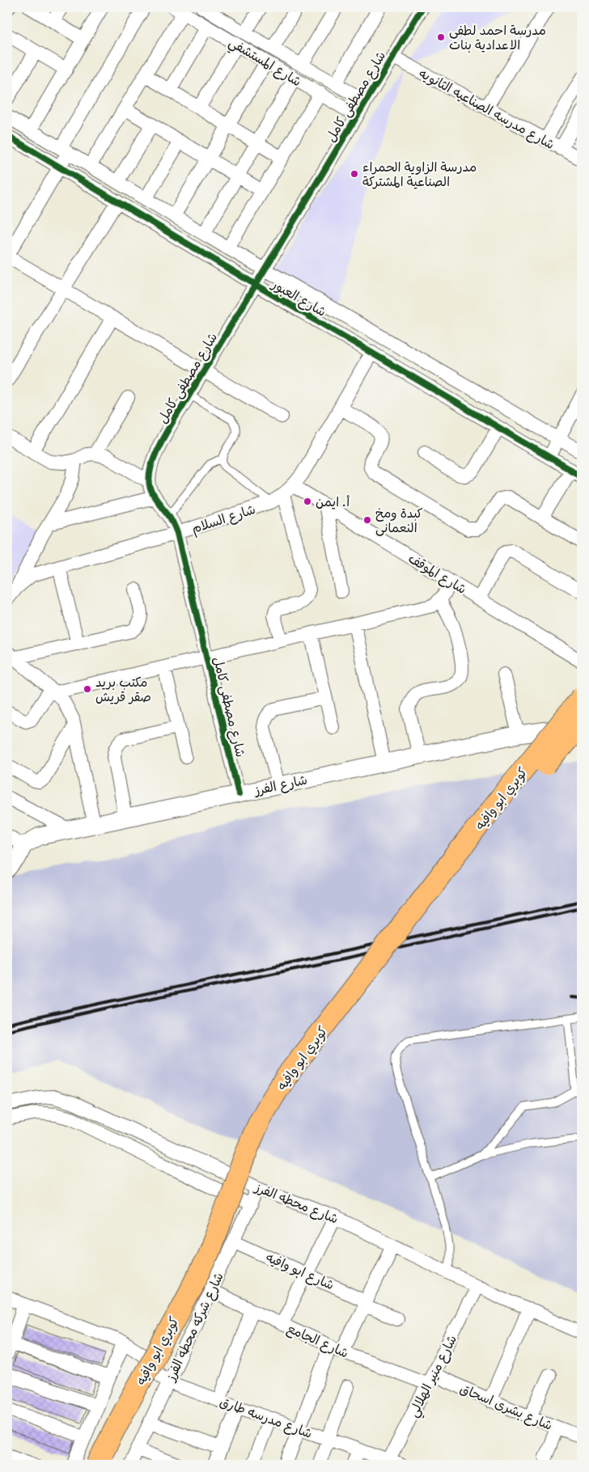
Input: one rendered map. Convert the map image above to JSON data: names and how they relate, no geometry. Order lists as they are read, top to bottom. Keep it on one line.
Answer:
{"streets":{"main road":["كوبري ابو وافيه"],"street":["شارع المستشفي","شارع مصطفى كامل","شارع مدرسه الصناعيه الثانويه","شارع العبور","شارع السلام","شارع الموقف","شارع الفرز","شارع محطه الفرز","شارع ابو وافيه","شارع شركه محطه الفرز","شارع الجامع","شارع منير الهلالي","شارع بشرى اسحاق","شارع مدرسه طارق"]},"crossings":[["شارع المستشفي","شارع مصطفى كامل"],["شارع مصطفى كامل","شارع مدرسه الصناعيه الثانويه"],["شارع مصطفى كامل","شارع العبور"],["شارع مصطفى كامل","شارع السلام"],["شارع مصطفى كامل","شارع الفرز"],["شارع العبور","شارع السلام"],["شارع السلام","شارع الموقف"],["شارع الفرز","كوبري ابو وافيه"],["شارع محطه الفرز","شارع شركه محطه الفرز"],["شارع محطه الفرز","شارع منير الهلالي"],["شارع ابو وافيه","شارع شركه محطه الفرز"],["شارع شركه محطه الفرز","شارع الجامع"],["شارع شركه محطه الفرز","شارع مدرسه طارق"],["شارع الجامع","شارع منير الهلالي"],["شارع الجامع","شارع بشرى اسحاق"],["شارع منير الهلالي","شارع بشرى اسحاق"],["شارع منير الهلالي","شارع مدرسه طارق"]],"places":["مدرسة احمد لطفى الاعدادية بنات","مدرسة الزاوية الحمراء الصناعية المشتركة","أ. ايمن","كبدة ومخ النعمانى","مكتب بريد صقر قريش"]}
